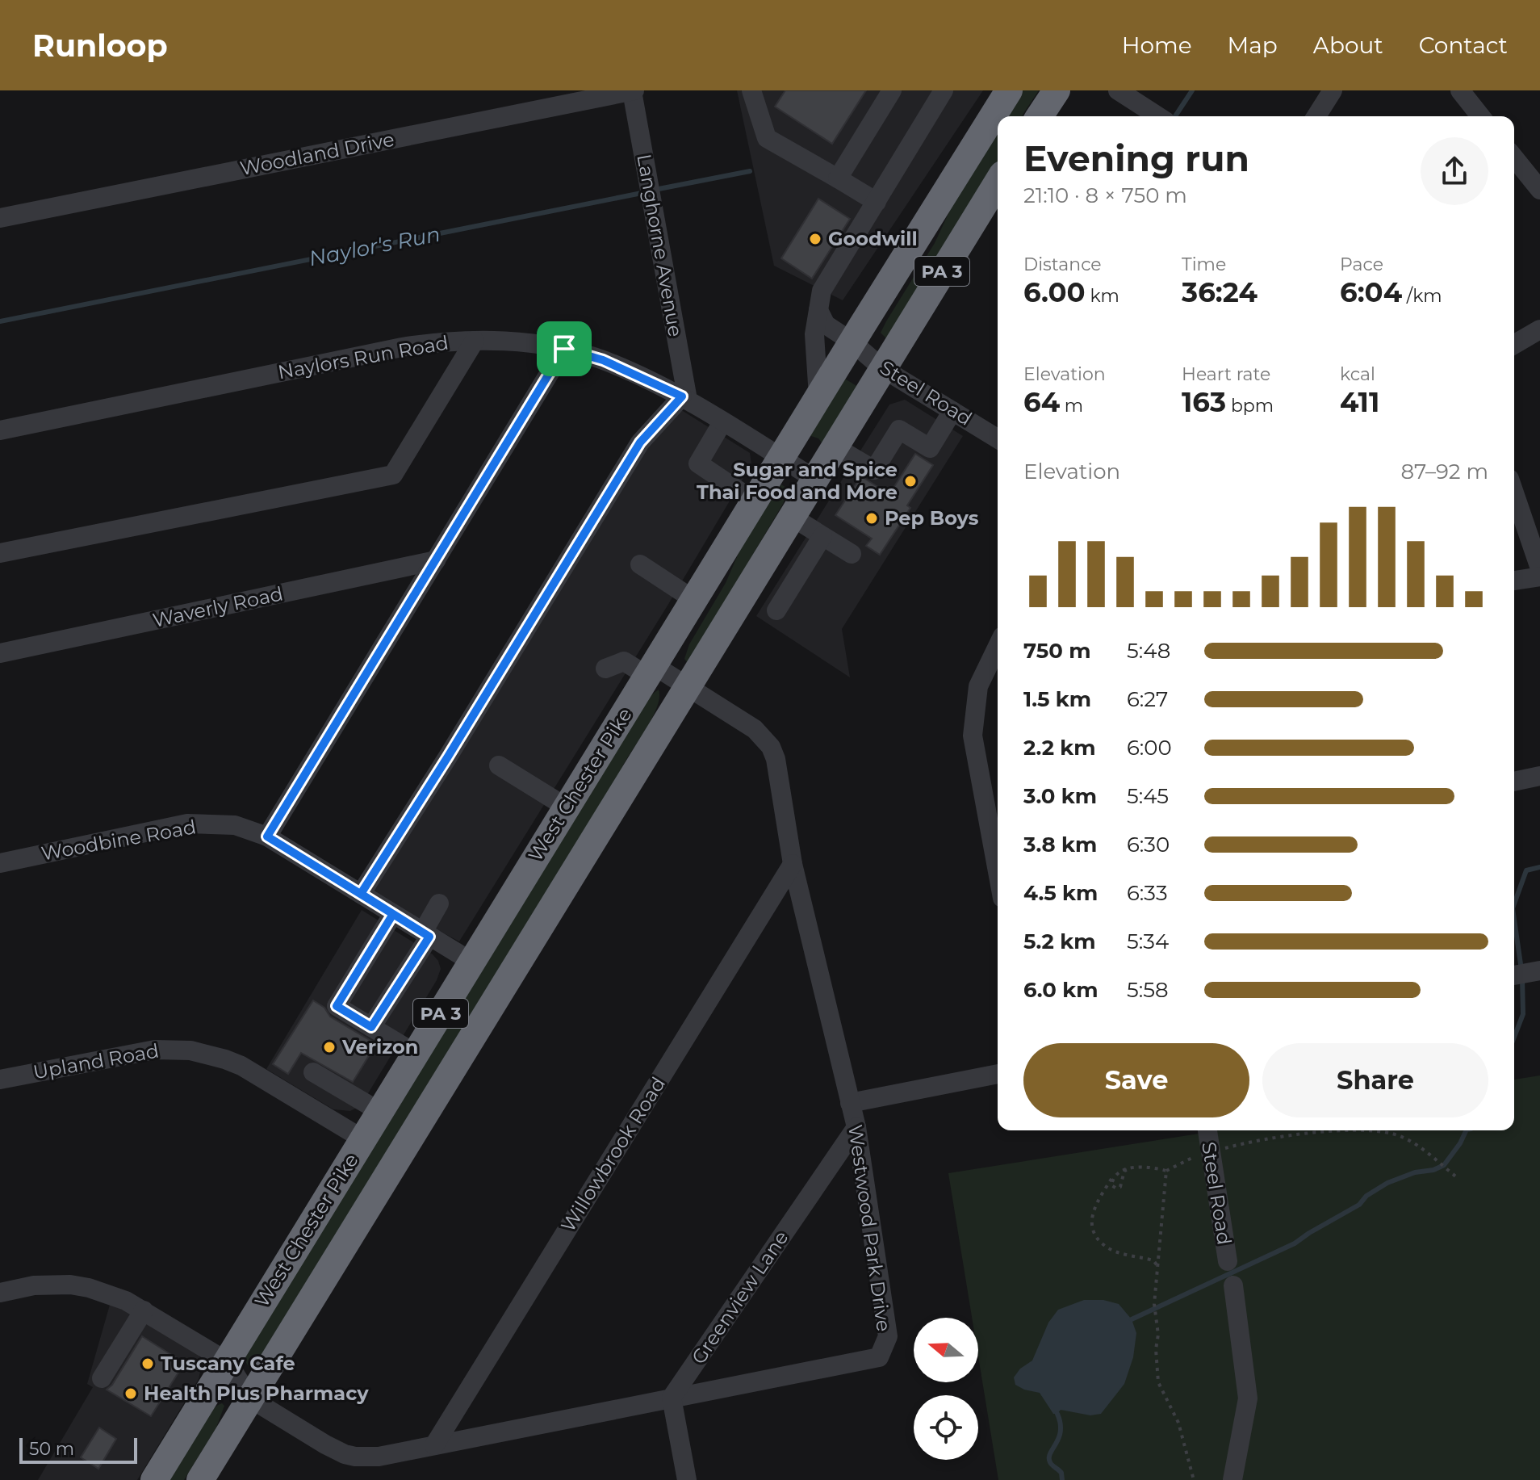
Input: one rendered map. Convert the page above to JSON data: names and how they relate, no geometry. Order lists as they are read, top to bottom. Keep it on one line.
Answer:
{"streets":{"highway":["PA 3","West Chester Pike"],"street":["Woodland Drive","Langhorne Avenue","Naylors Run Road","Steel Road","Waverly Road","Woodbine Road","Upland Road","Willowbrook Road","Westwood Park Drive","Greenview Lane"]},"crossings":[["Woodland Drive","Langhorne Avenue"],["Langhorne Avenue","Naylors Run Road"],["Naylors Run Road","West Chester Pike"],["Steel Road","West Chester Pike"],["West Chester Pike","Woodbine Road"],["West Chester Pike","Upland Road"],["West Chester Pike","Westwood Park Drive"],["Willowbrook Road","Westwood Park Drive"],["Westwood Park Drive","Greenview Lane"]],"water":["Naylor's Run"],"places":["Goodwill","Sugar and Spice Thai Food and More","Pep Boys","Verizon","Tuscany Cafe","Health Plus Pharmacy"],"scale_bar":"50 m","north":"left","page":{"header":"Runloop","nav":["Home","Map","About","Contact"],"heading":["Evening run","21:10 · 8 × 750 m"],"stats":[["Distance","6.00 km"],["Time","36:24"],["Pace","6:04 /km"],["Elevation","64 m"],["Heart rate","163 bpm"],["kcal","411"]],"chart":["Elevation","87–92 m"],"list":[{"name":"750 m","note":"5:48"},{"name":"1.5 km","note":"6:27"},{"name":"2.2 km","note":"6:00"},{"name":"3.0 km","note":"5:45"},{"name":"3.8 km","note":"6:30"},{"name":"4.5 km","note":"6:33"},{"name":"5.2 km","note":"5:34"},{"name":"6.0 km","note":"5:58"}],"buttons":["Save","Share"],"scale":"50 m"}}
